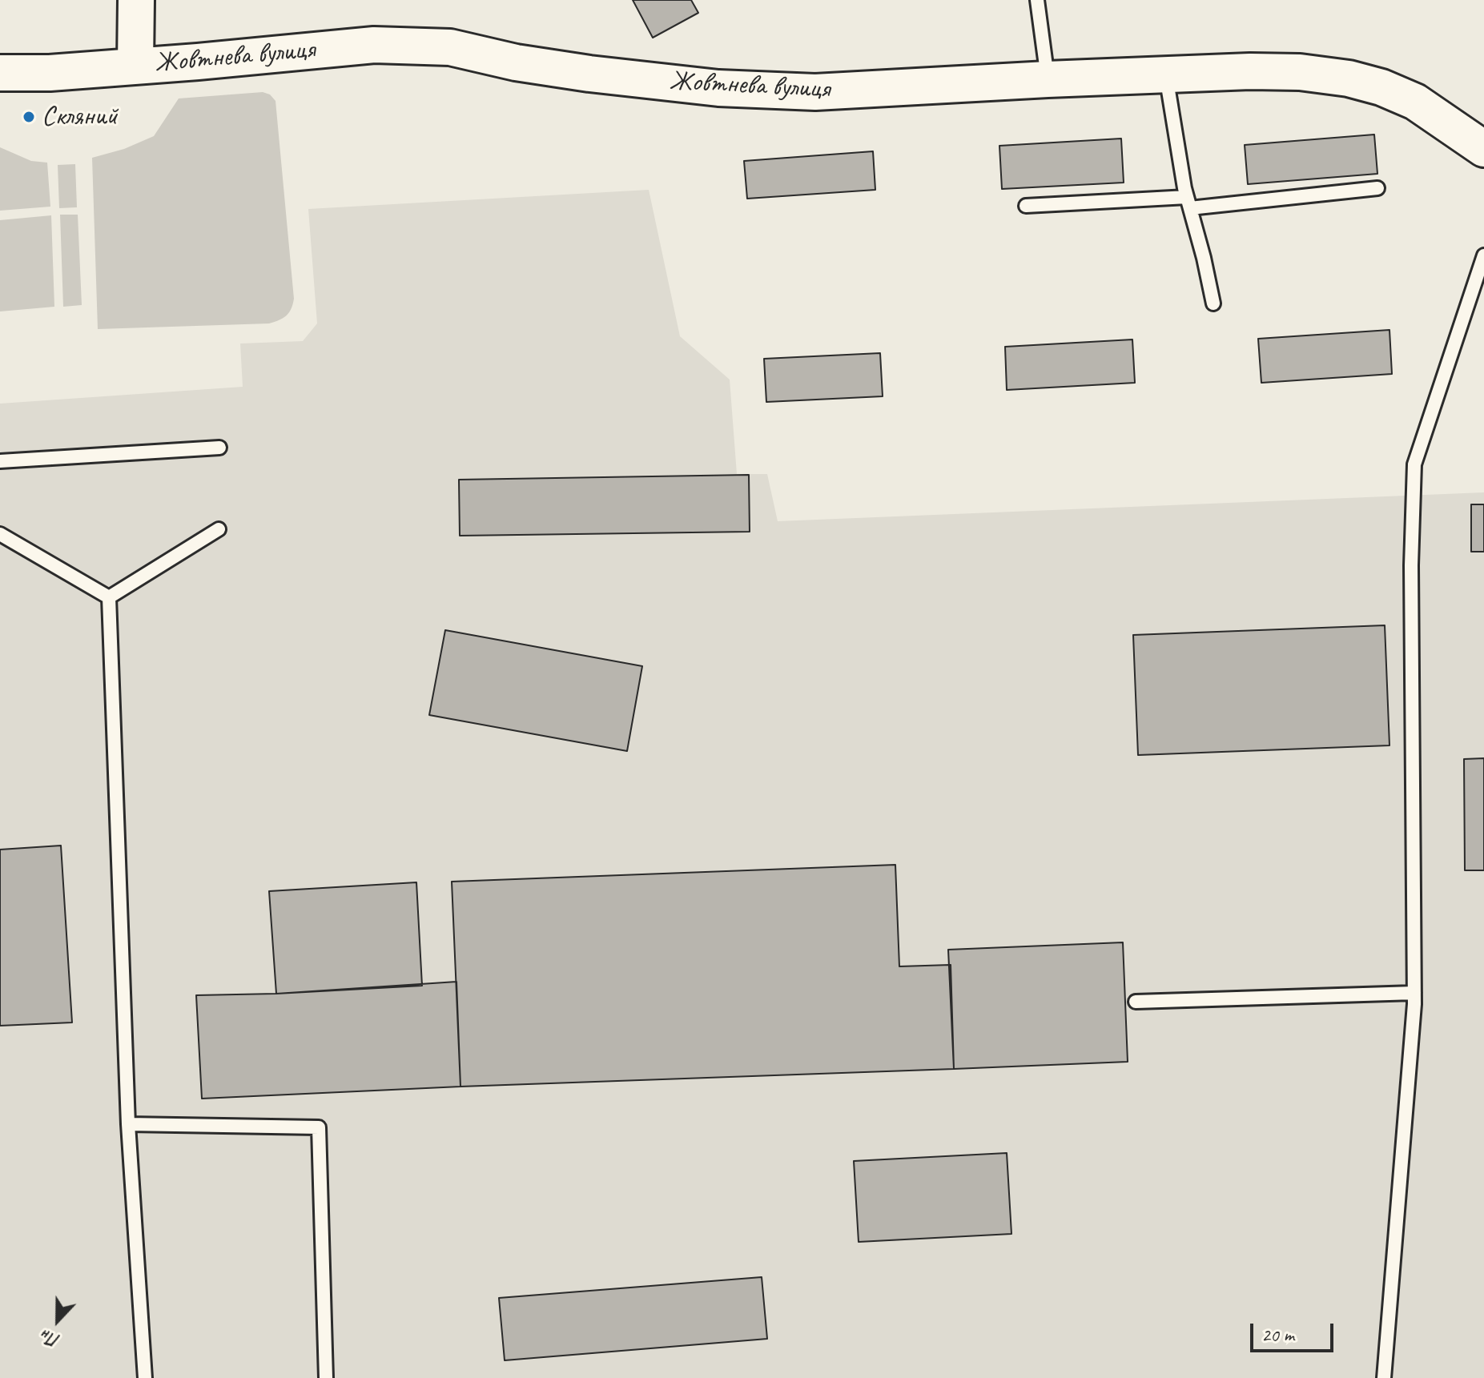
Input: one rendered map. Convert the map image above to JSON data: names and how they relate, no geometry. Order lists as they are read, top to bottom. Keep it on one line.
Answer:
{"streets":{"street":["Жовтнева вулиця"]},"places":["Скляний"],"scale_bar":"20 m","north":"bottom"}
